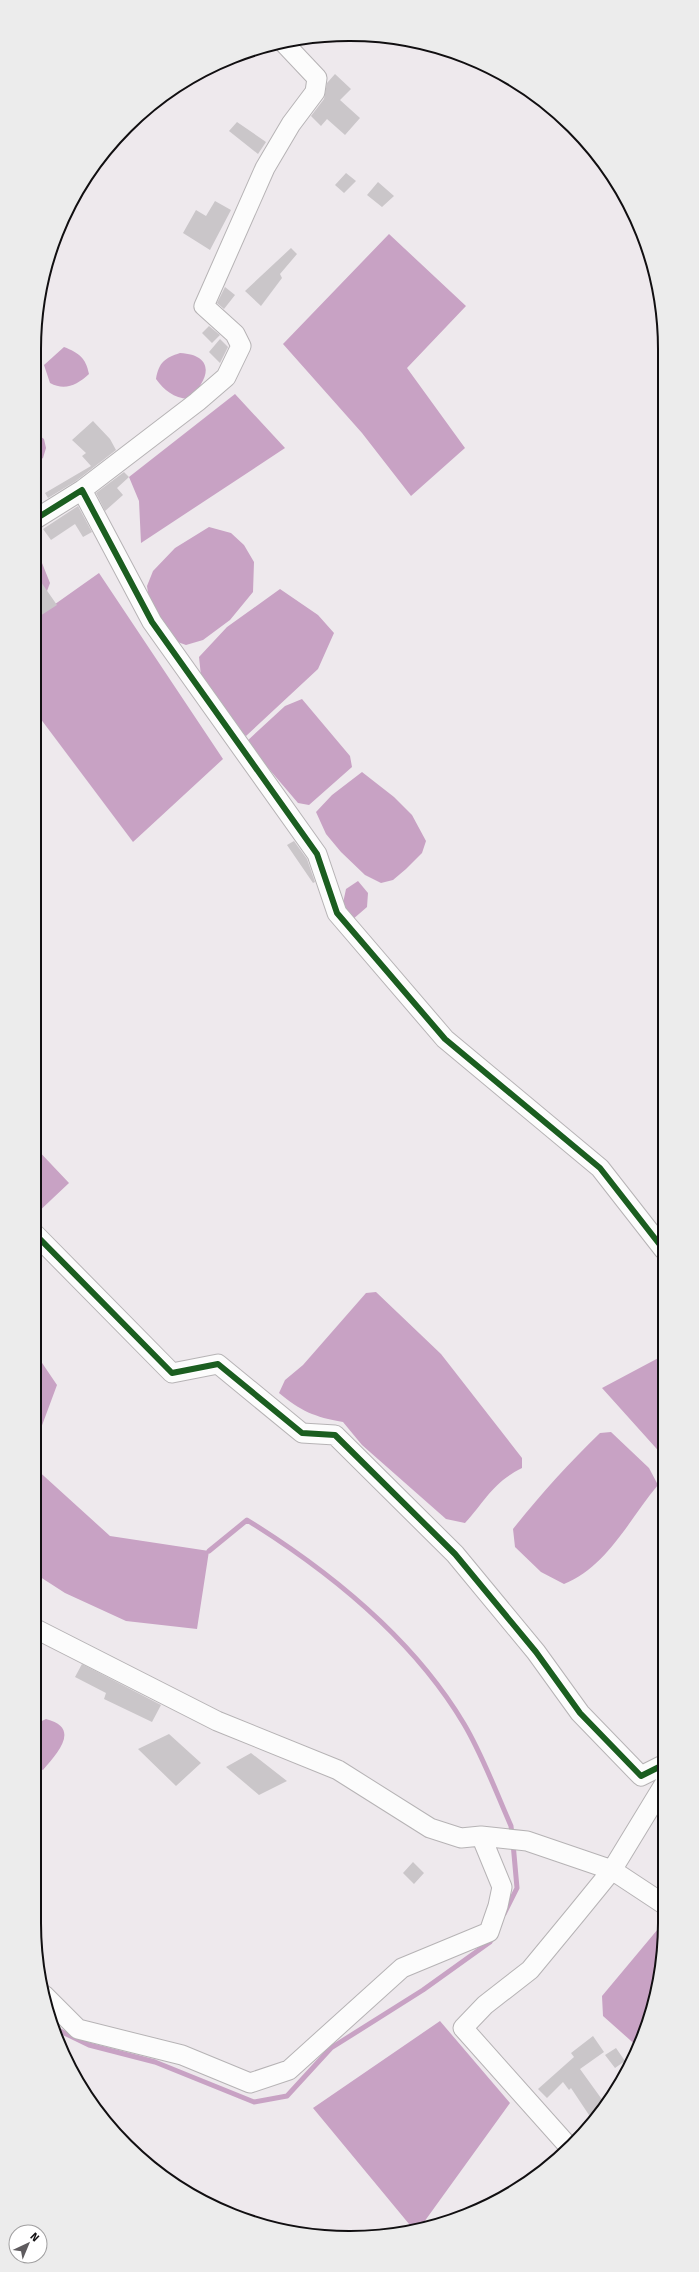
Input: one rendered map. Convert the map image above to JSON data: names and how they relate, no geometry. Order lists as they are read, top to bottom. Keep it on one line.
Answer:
{"north":"top right"}
